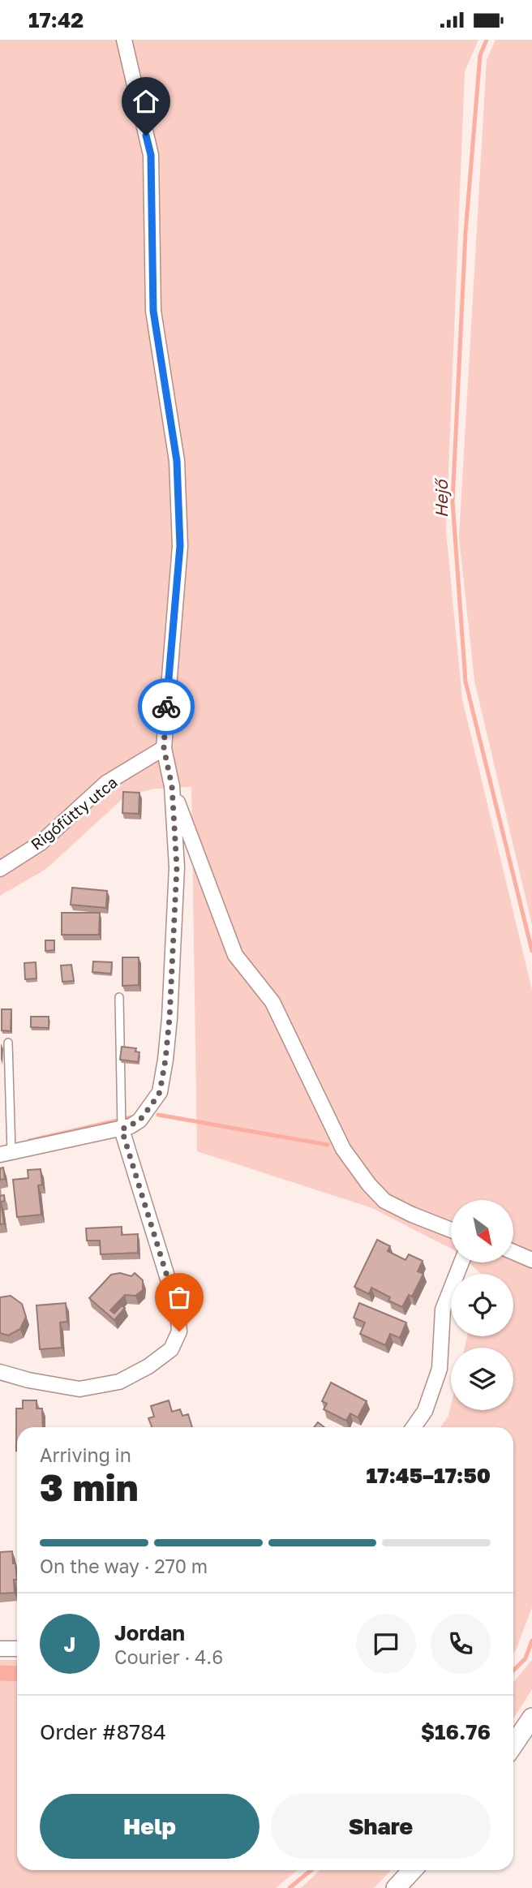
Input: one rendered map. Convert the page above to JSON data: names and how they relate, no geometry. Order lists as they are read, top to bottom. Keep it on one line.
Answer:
{"streets":{"street":["Rigófütty utca"]},"water":["Hejő"],"north":"bottom right","page":{"status":"17:42","heading":["3 min","Arriving in","17:45–17:50"],"panel":["Jordan","Courier · 4.6","Order #8784","$16.76"],"bar":"On the way · 270 m","round":"J","buttons":["Help","Share"]}}
